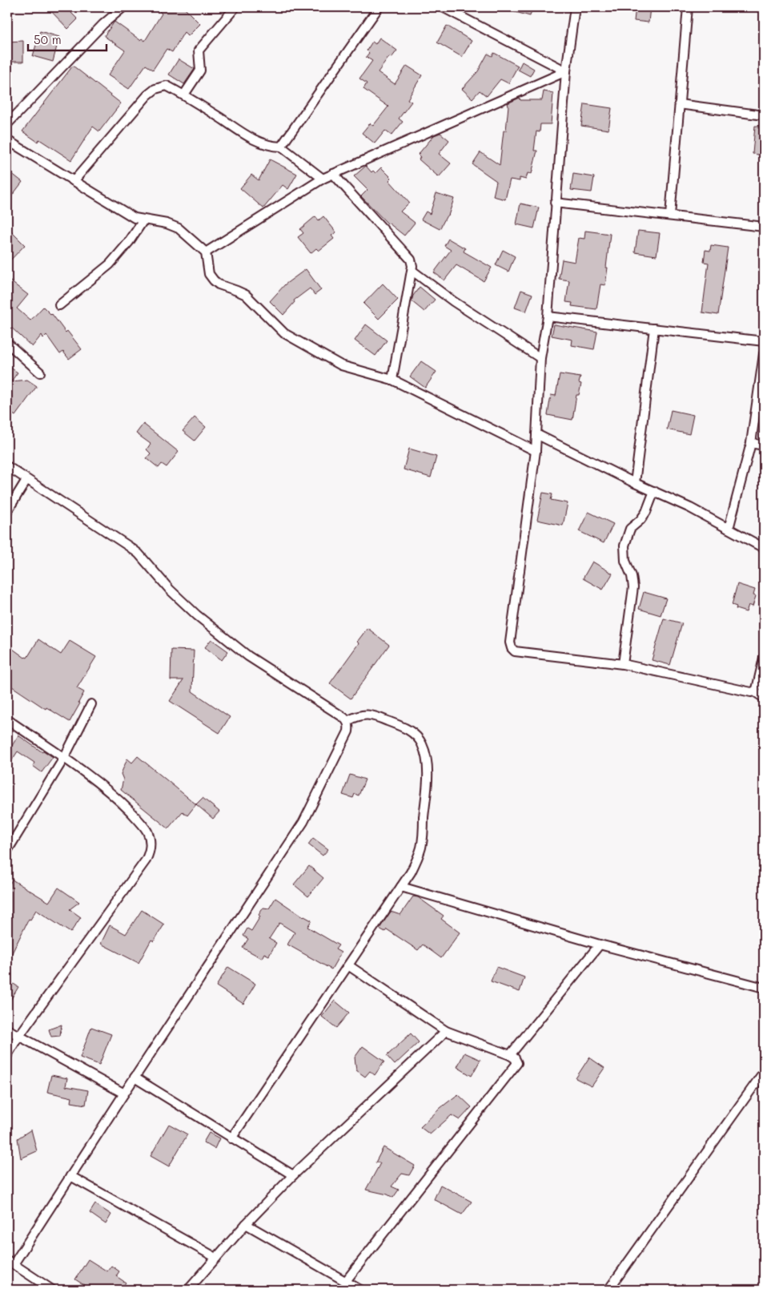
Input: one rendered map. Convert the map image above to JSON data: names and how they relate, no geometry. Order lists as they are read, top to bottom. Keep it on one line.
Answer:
{"scale_bar":"50 m"}
